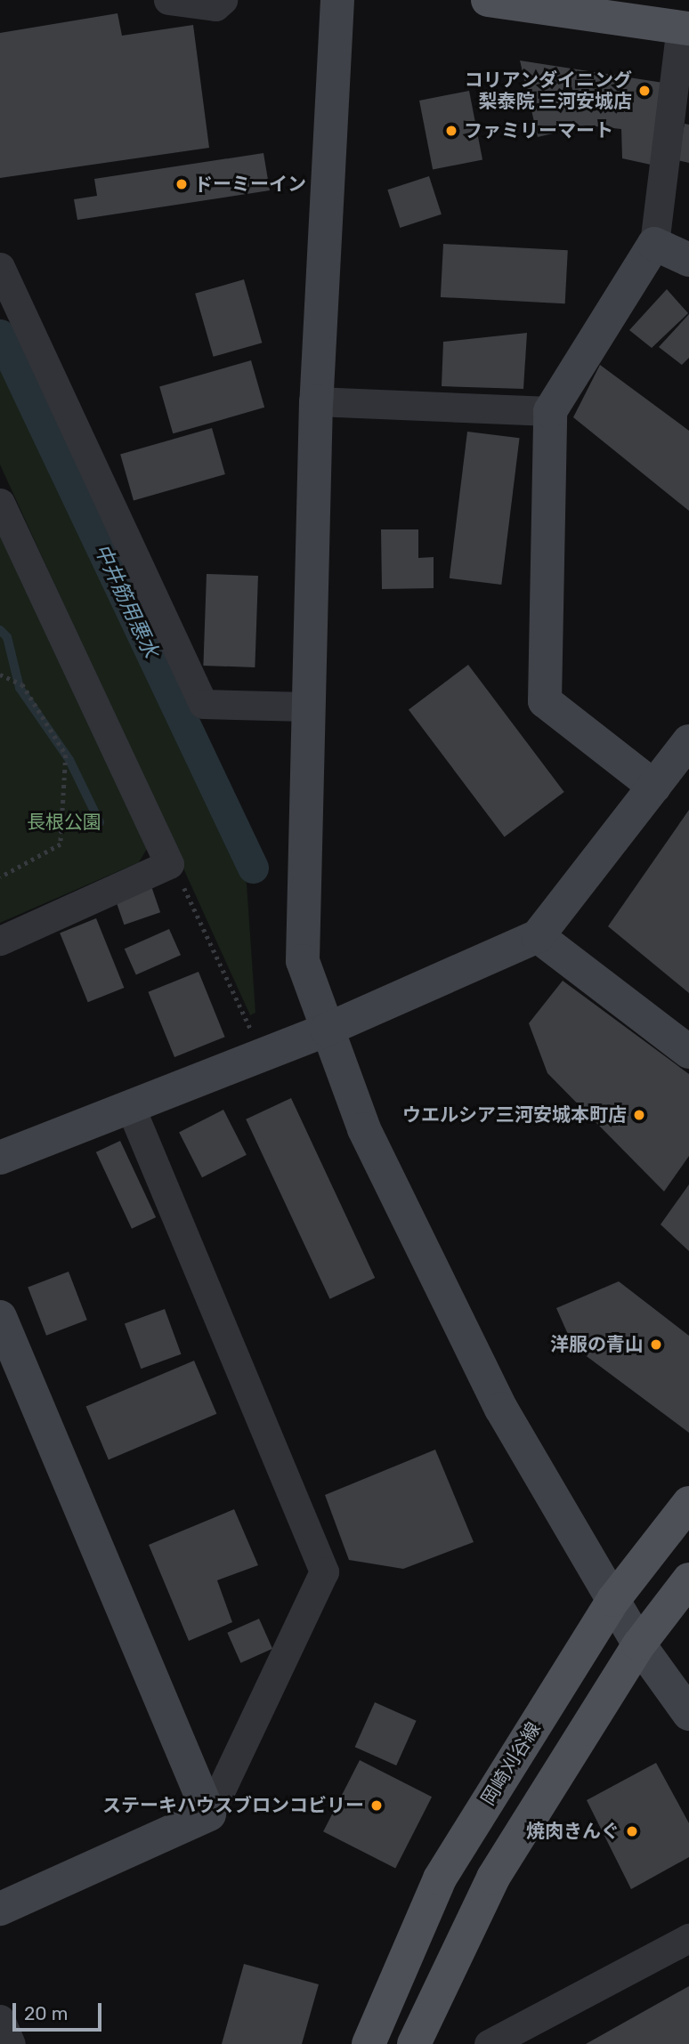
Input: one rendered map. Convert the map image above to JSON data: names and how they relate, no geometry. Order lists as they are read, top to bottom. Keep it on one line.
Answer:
{"streets":{"main road":["岡崎刈谷線"]},"water":["中井筋用悪水"],"parks":["長根公園"],"places":["コリアンダイニング 梨泰院 三河安城店","ファミリーマート","ドーミーイン","ウエルシア三河安城本町店","洋服の青山","ステーキハウスブロンコビリー","焼肉きんぐ"],"scale_bar":"20 m"}
